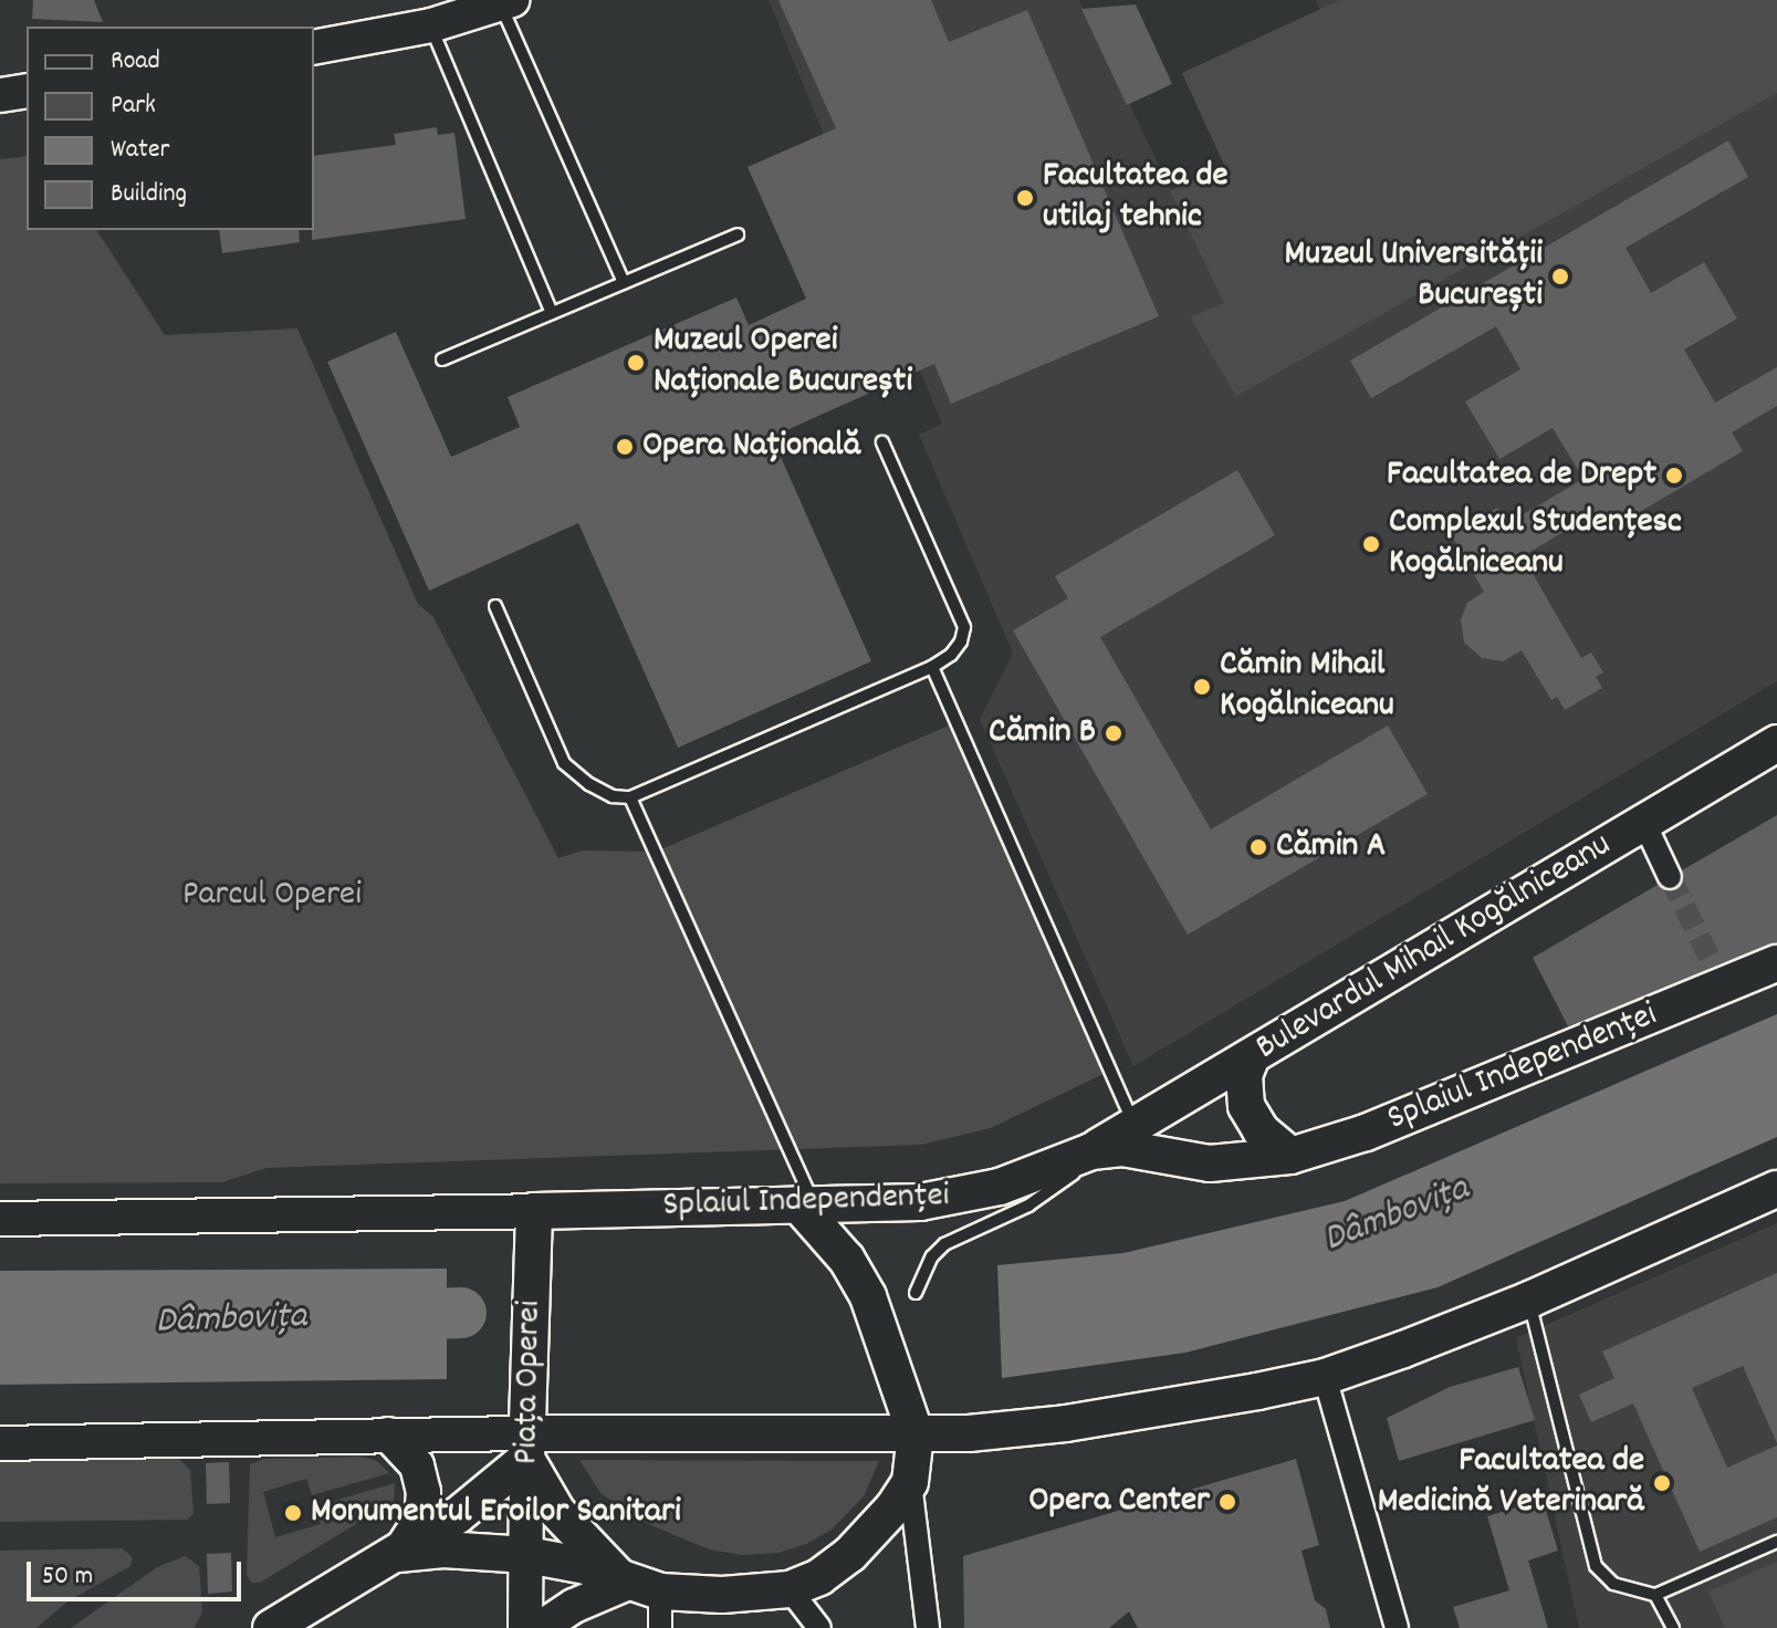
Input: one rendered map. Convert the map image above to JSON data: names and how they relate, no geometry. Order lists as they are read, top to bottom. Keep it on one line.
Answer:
{"streets":{"main road":["Bulevardul Mihail Kogălniceanu","Splaiul Independenței","Piața Operei"]},"crossings":[["Bulevardul Mihail Kogălniceanu","Splaiul Independenței"],["Splaiul Independenței","Piața Operei"]],"water":["Dâmbovița"],"parks":["Parcul Operei"],"places":["Facultatea de utilaj tehnic","Muzeul Universității București","Muzeul Operei Naționale București","Opera Națională","Facultatea de Drept","Complexul Studențesc Kogălniceanu","Cămin Mihail Kogălniceanu","Cămin B","Cămin A","Facultatea de Medicină Veterinară","Opera Center","Monumentul Eroilor Sanitari"],"legend":["Road","Park","Water","Building"],"scale_bar":"50 m"}
